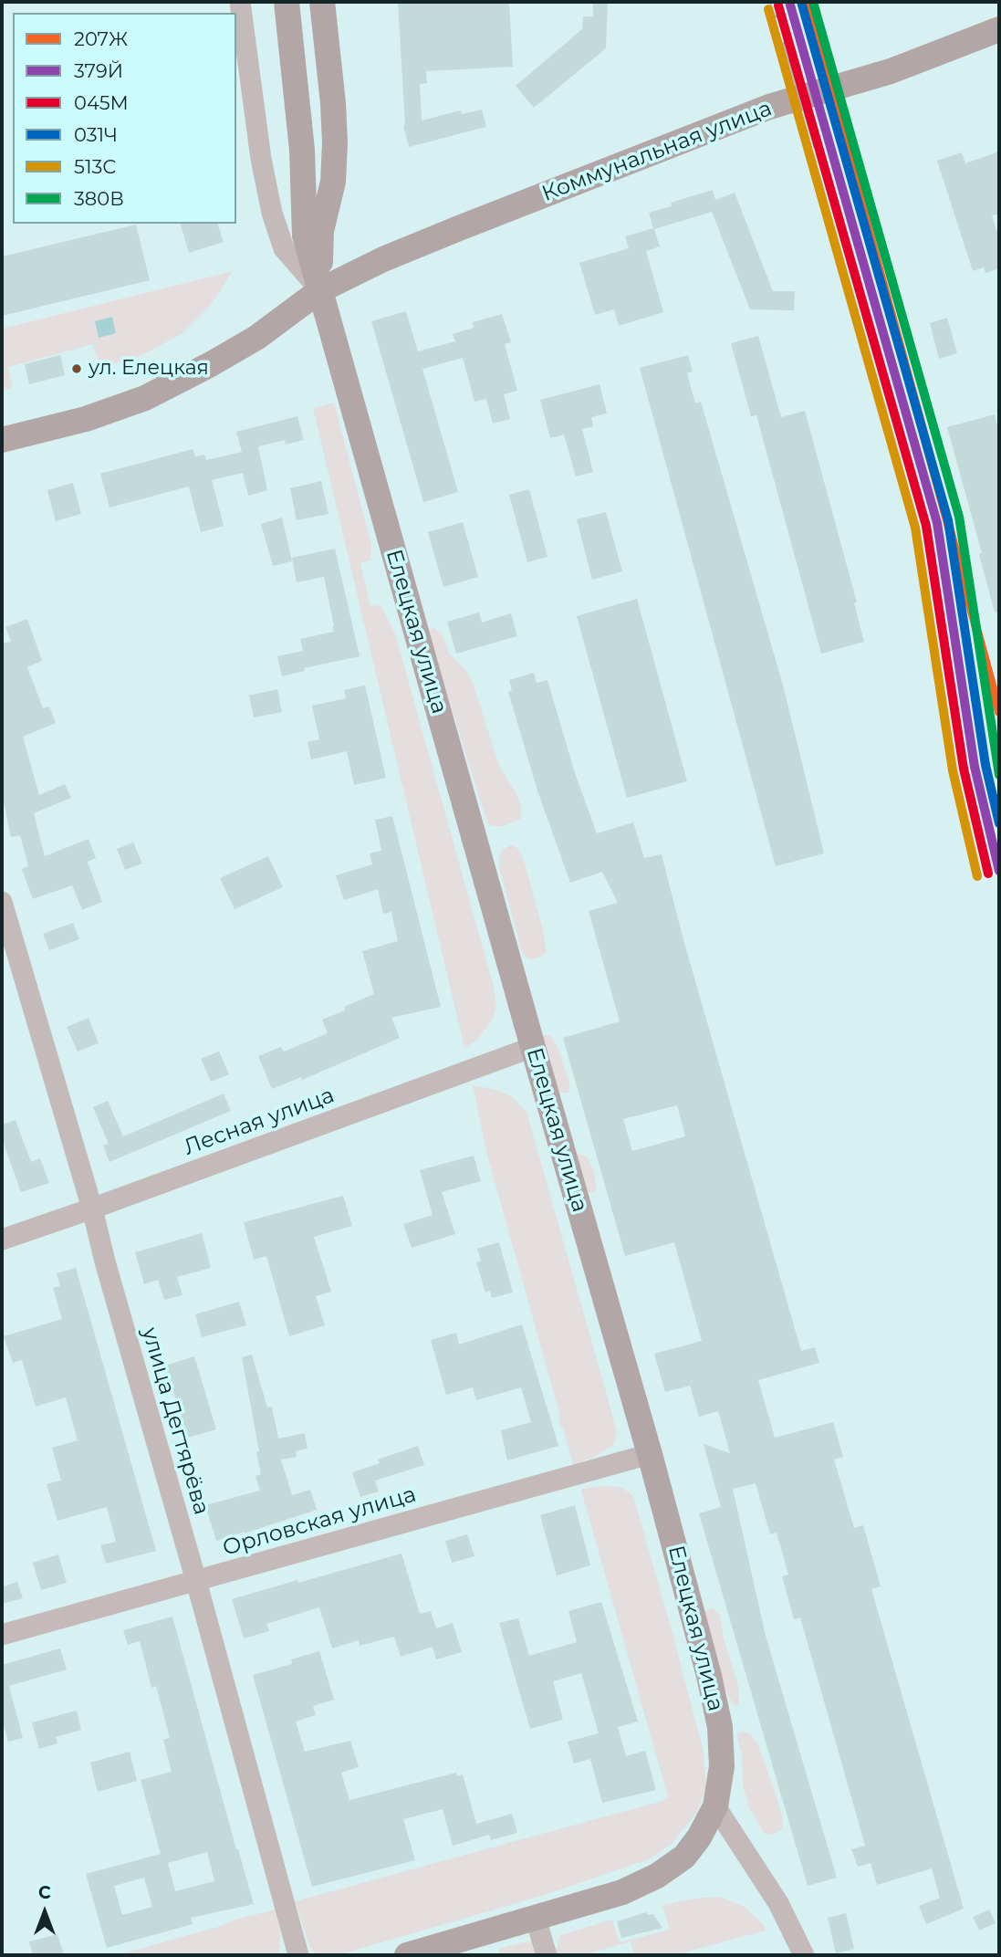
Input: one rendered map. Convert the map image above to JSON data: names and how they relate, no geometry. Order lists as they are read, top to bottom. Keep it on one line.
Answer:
{"streets":{"main road":["Коммунальная улица","Елецкая улица"],"street":["Лесная улица","улица Дегтярёва","Орловская улица"]},"crossings":[["Коммунальная улица","Елецкая улица"],["Елецкая улица","Лесная улица"],["Елецкая улица","Орловская улица"],["Лесная улица","улица Дегтярёва"],["улица Дегтярёва","Орловская улица"]],"places":["ул. Елецкая"],"lines":["transit line 207Ж","transit line 379Й","transit line 031Ч","transit line 380В","transit line 045М","transit line 513С"],"legend":["207Ж","379Й","045М","031Ч","513С","380В"],"north":"top"}
